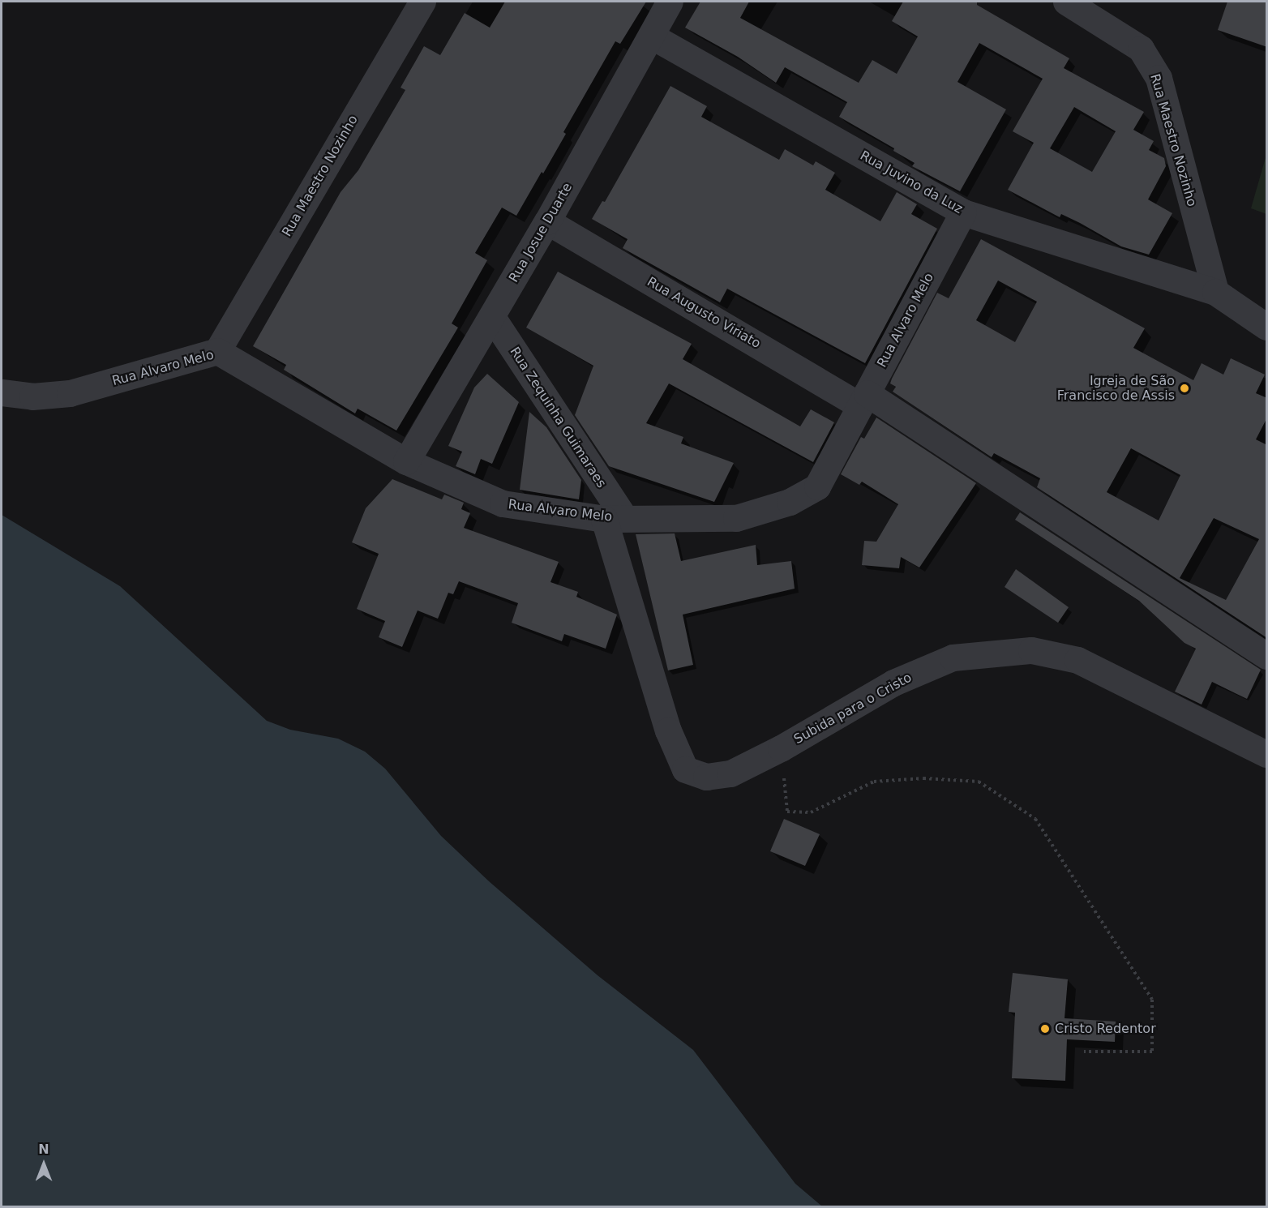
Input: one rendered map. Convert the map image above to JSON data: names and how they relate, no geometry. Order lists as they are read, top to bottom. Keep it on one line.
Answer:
{"streets":{"street":["Rua Maestro Nozinho","Rua Juvino da Luz","Rua Josue Duarte","Rua Augusto Viriato","Rua Alvaro Melo","Rua Zequinha Guimaraes","Subida para o Cristo"]},"crossings":[["Rua Maestro Nozinho","Rua Juvino da Luz"],["Rua Maestro Nozinho","Rua Alvaro Melo"],["Rua Juvino da Luz","Rua Josue Duarte"],["Rua Juvino da Luz","Rua Alvaro Melo"],["Rua Josue Duarte","Rua Augusto Viriato"],["Rua Josue Duarte","Rua Alvaro Melo"],["Rua Josue Duarte","Rua Zequinha Guimaraes"],["Rua Augusto Viriato","Rua Alvaro Melo"],["Rua Alvaro Melo","Rua Zequinha Guimaraes"],["Rua Alvaro Melo","Subida para o Cristo"],["Rua Zequinha Guimaraes","Subida para o Cristo"]],"places":["Igreja de São Francisco de Assis","Cristo Redentor"],"north":"top"}
